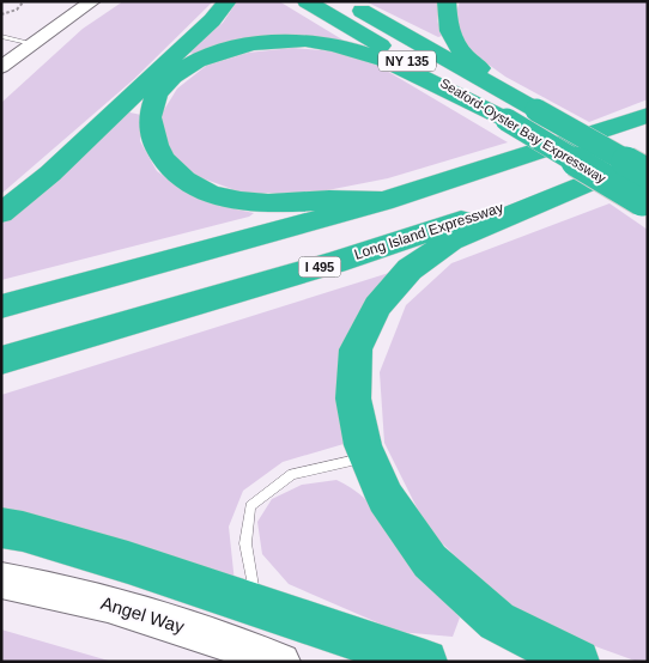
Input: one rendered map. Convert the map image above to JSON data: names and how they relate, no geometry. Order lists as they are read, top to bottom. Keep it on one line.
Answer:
{"streets":{"highway":["NY 135","Seaford-Oyster Bay Expressway","Long Island Expressway","I 495"],"main road":["Angel Way"]},"crossings":[["Seaford-Oyster Bay Expressway","Long Island Expressway"]]}
